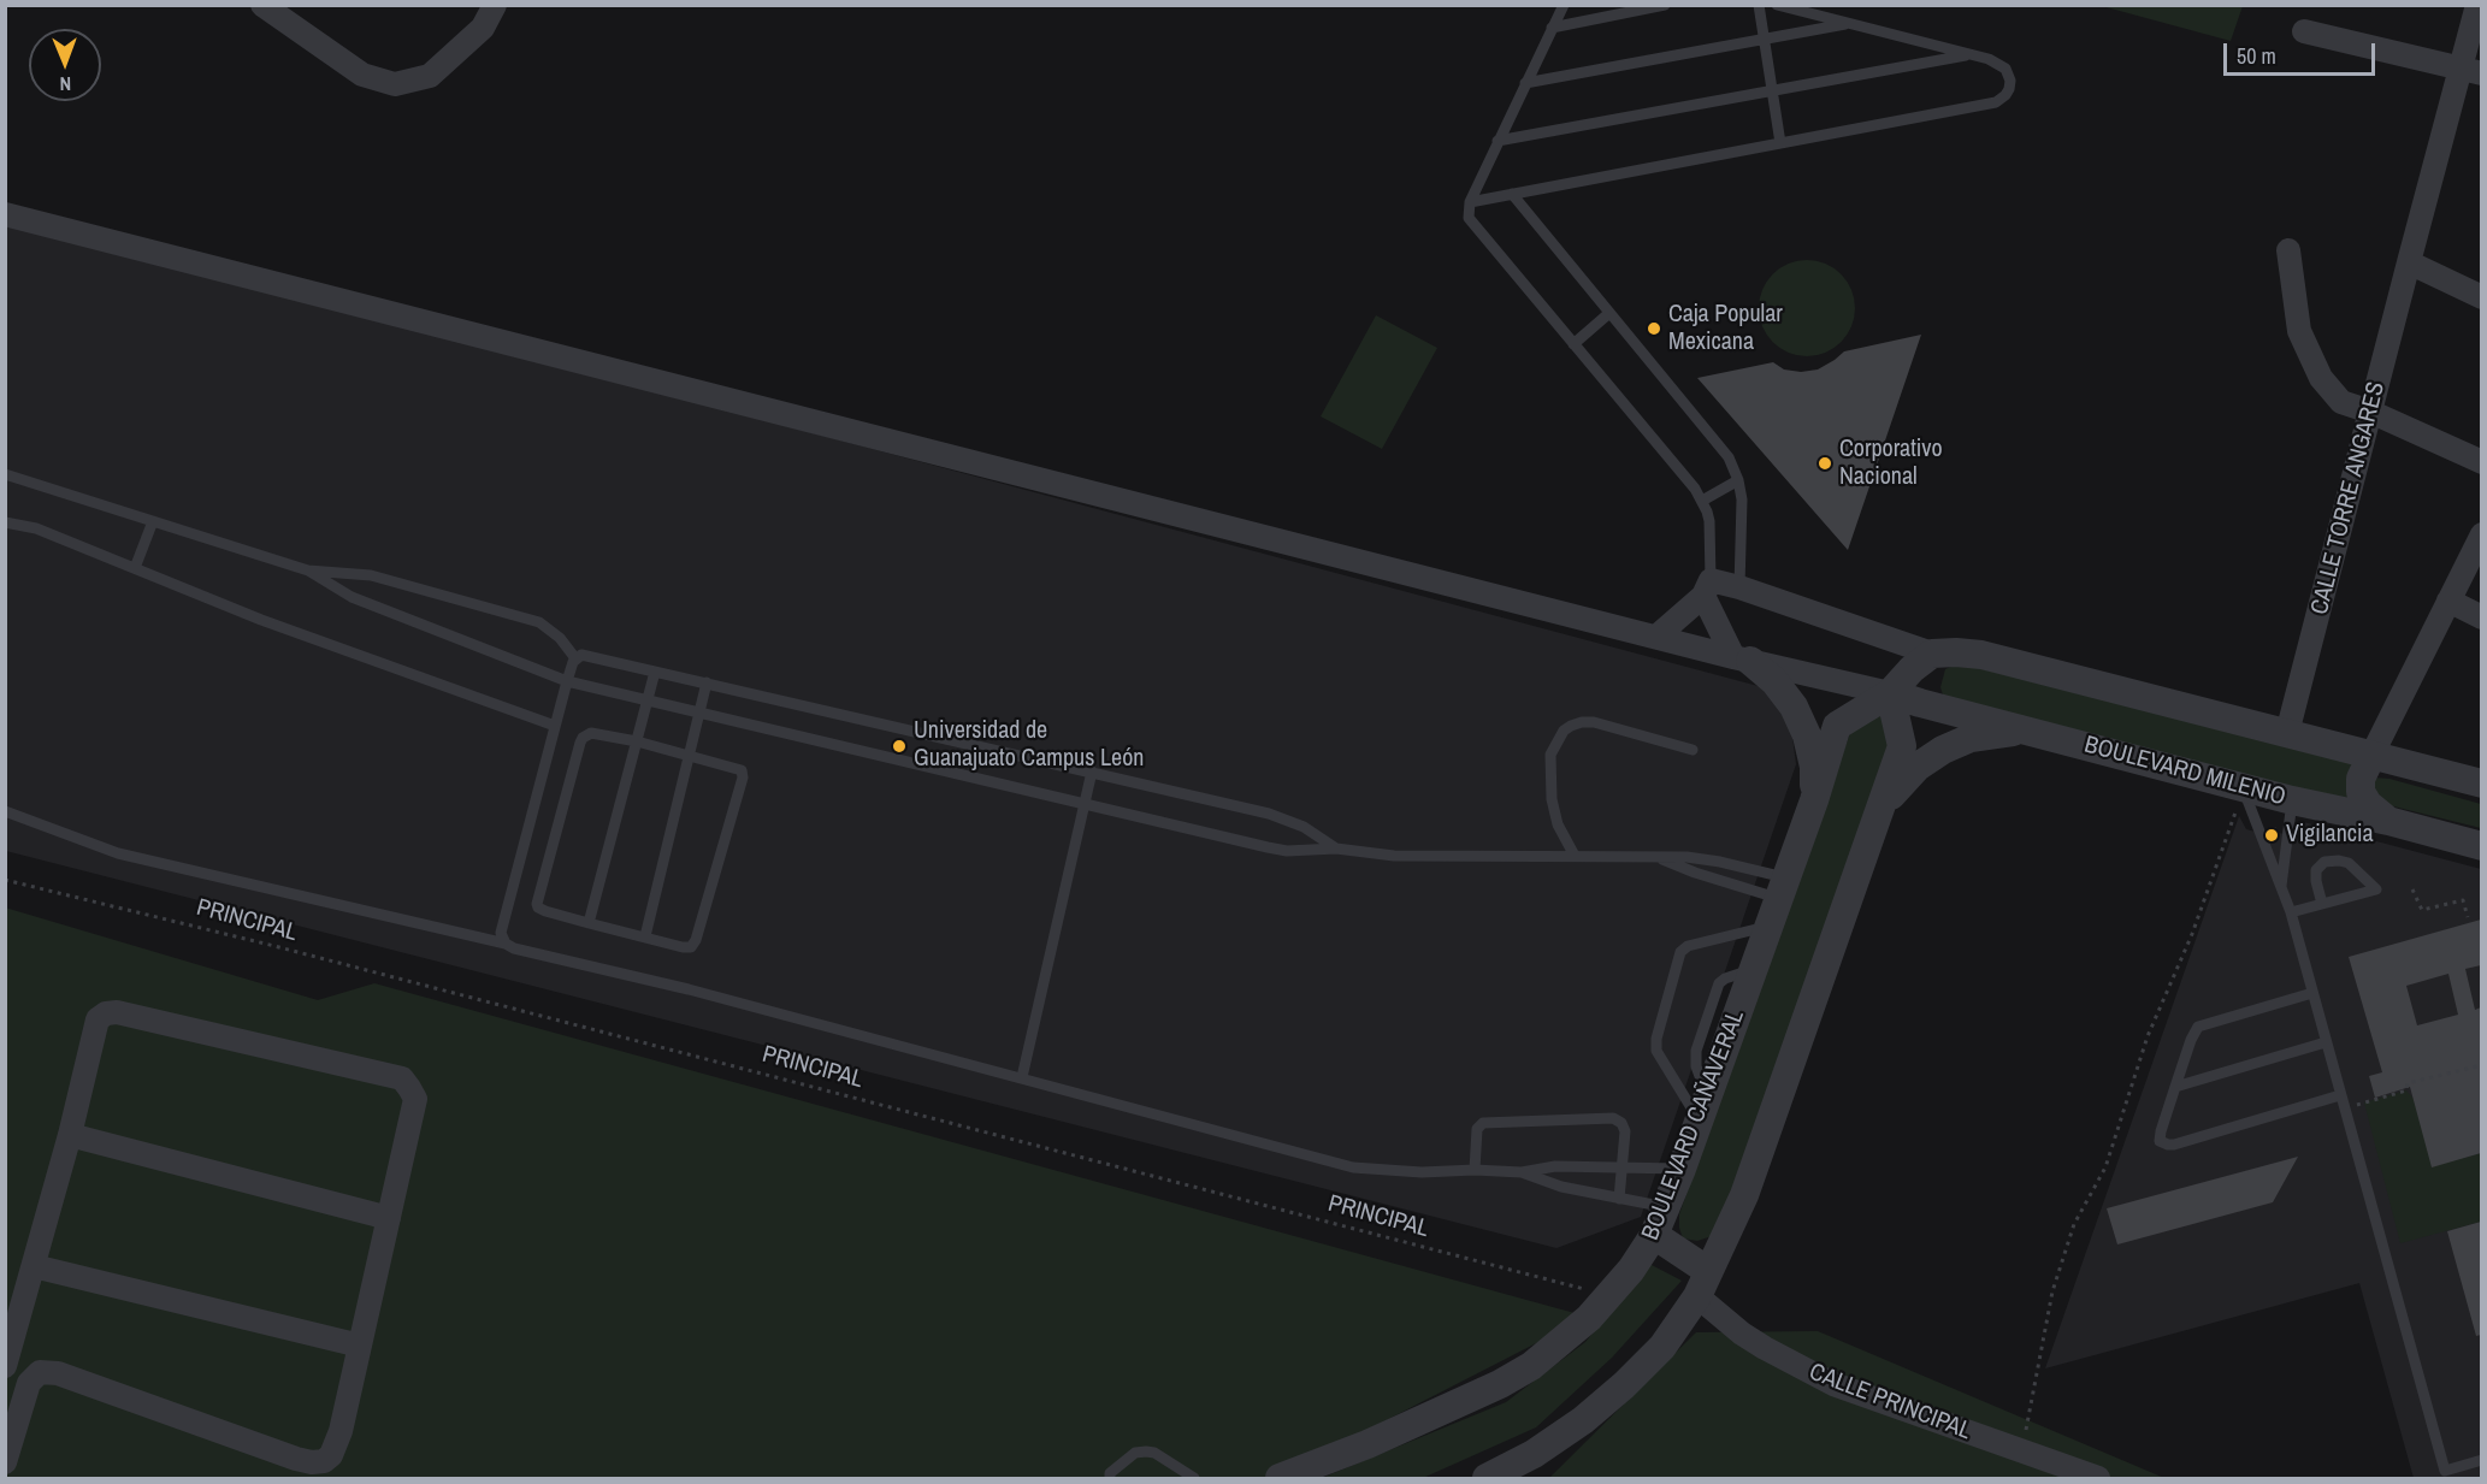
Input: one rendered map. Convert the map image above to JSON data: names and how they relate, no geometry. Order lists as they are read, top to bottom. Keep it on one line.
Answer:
{"streets":{"street":["CALLE TORRE ANGARES","BOULEVARD MILENIO","BOULEVARD CAÑAVERAL","CALLE PRINCIPAL"],"path":["PRINCIPAL"]},"crossings":[["BOULEVARD MILENIO","BOULEVARD CAÑAVERAL"],["PRINCIPAL","BOULEVARD CAÑAVERAL"]],"places":["Caja Popular Mexicana","Corporativo Nacional","Universidad de Guanajuato Campus León","Vigilancia"],"scale_bar":"50 m","north":"bottom"}
